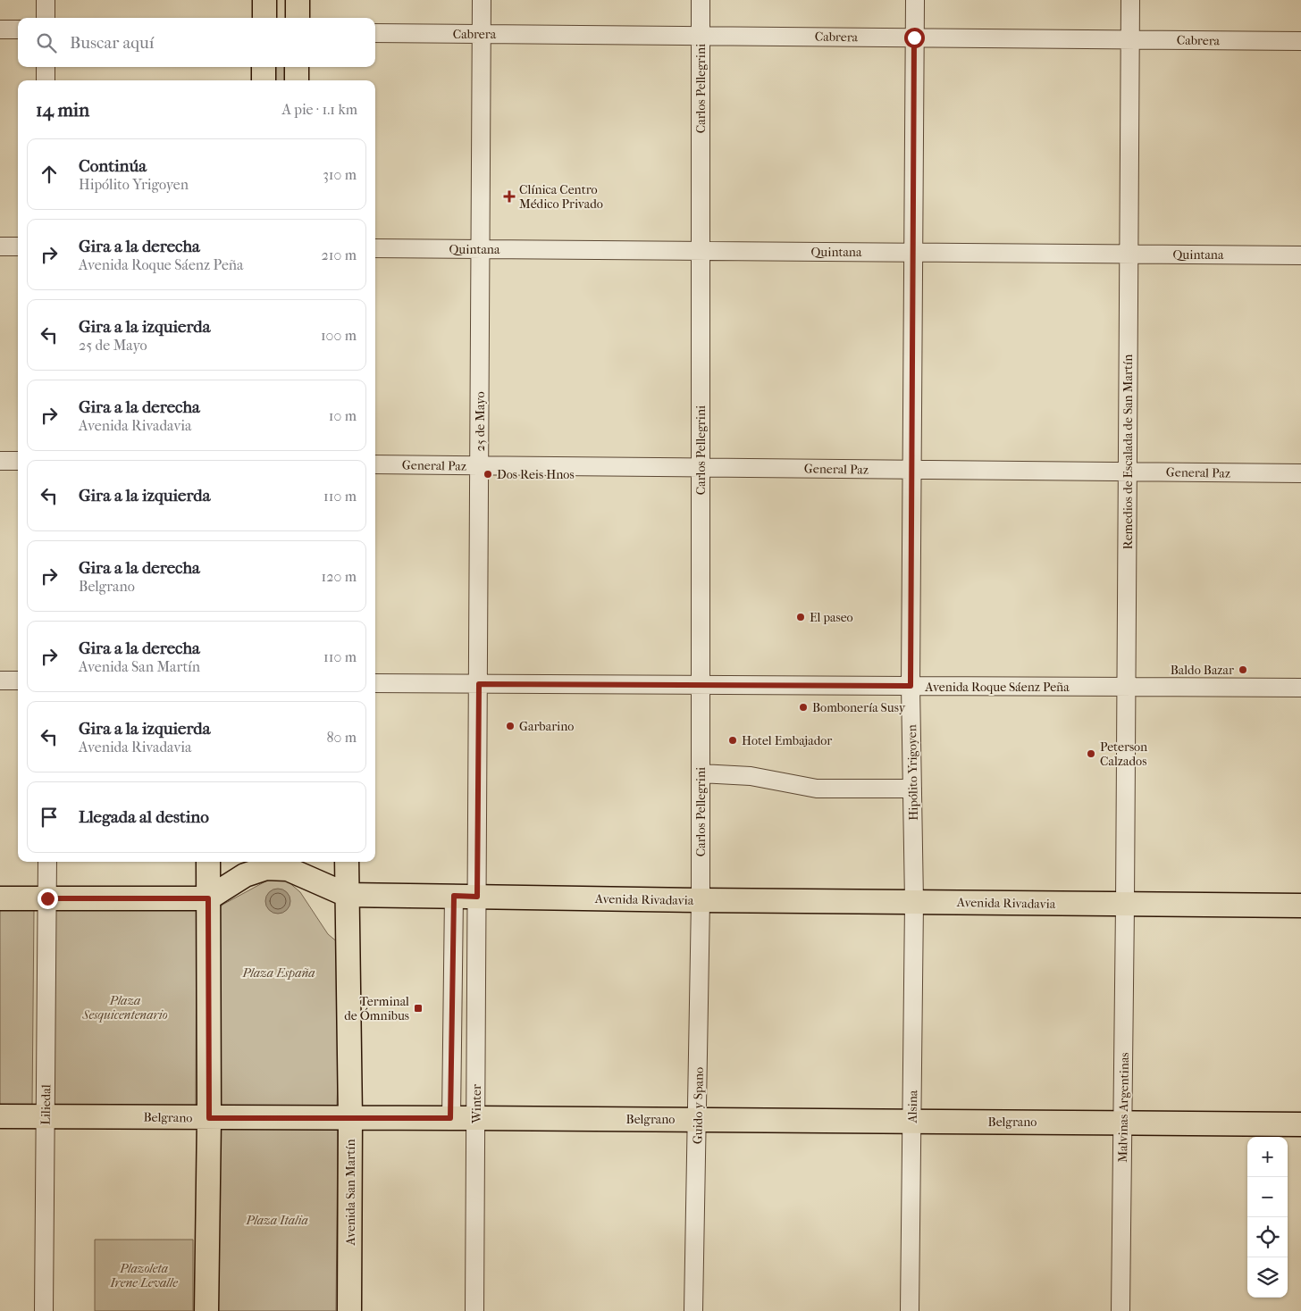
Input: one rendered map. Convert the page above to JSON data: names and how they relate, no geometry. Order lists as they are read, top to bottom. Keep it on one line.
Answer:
{"streets":{"main road":["Avenida Rivadavia","Belgrano","Avenida San Martín"],"street":["Cabrera","Carlos Pellegrini","Quintana","25 de Mayo","Remedios de Escalada de San Martín","General Paz","Avenida Roque Sáenz Peña","Hipólito Yrigoyen","Winter","Liliedal","Guido y Spano","Alsina","Malvinas Argentinas"]},"crossings":[["Cabrera","Carlos Pellegrini"],["Cabrera","25 de Mayo"],["Cabrera","Remedios de Escalada de San Martín"],["Cabrera","Hipólito Yrigoyen"],["Carlos Pellegrini","Quintana"],["Carlos Pellegrini","General Paz"],["Carlos Pellegrini","Avenida Roque Sáenz Peña"],["Carlos Pellegrini","Avenida Rivadavia"],["Carlos Pellegrini","Guido y Spano"],["Quintana","25 de Mayo"],["Quintana","Remedios de Escalada de San Martín"],["Quintana","Hipólito Yrigoyen"],["25 de Mayo","General Paz"],["25 de Mayo","Avenida Roque Sáenz Peña"],["25 de Mayo","Avenida Rivadavia"],["25 de Mayo","Winter"],["Remedios de Escalada de San Martín","General Paz"],["Remedios de Escalada de San Martín","Avenida Roque Sáenz Peña"],["Remedios de Escalada de San Martín","Avenida Rivadavia"],["Remedios de Escalada de San Martín","Malvinas Argentinas"],["General Paz","Hipólito Yrigoyen"],["Avenida Roque Sáenz Peña","Hipólito Yrigoyen"],["Hipólito Yrigoyen","Avenida Rivadavia"],["Hipólito Yrigoyen","Alsina"],["Avenida Rivadavia","Winter"],["Avenida Rivadavia","Guido y Spano"],["Avenida Rivadavia","Alsina"],["Avenida Rivadavia","Malvinas Argentinas"],["Avenida Rivadavia","Avenida San Martín"],["Winter","Belgrano"],["Liliedal","Belgrano"],["Guido y Spano","Belgrano"],["Alsina","Belgrano"],["Malvinas Argentinas","Belgrano"],["Belgrano","Avenida San Martín"]],"parks":["Plaza España","Plaza Sesquicentenario","Plaza Italia","Plazoleta Irene Levalle"],"places":{"health":["Clínica Centro Médico Privado"],"other":["Dos Reis Hnos","El paseo","Baldo Bazar","Bombonería Susy","Garbarino","Hotel Embajador","Peterson Calzados"],"transit":["Terminal de Ómnibus"]},"page":{"search":"Buscar aquí","heading":["14 min","A pie · 1.1 km"],"list":[["Continúa","Hipólito Yrigoyen","310 m"],["Gira a la derecha","Avenida Roque Sáenz Peña","210 m"],["Gira a la izquierda","25 de Mayo","100 m"],["Gira a la derecha","Avenida Rivadavia","10 m"],["Gira a la izquierda","110 m"],["Gira a la derecha","Belgrano","120 m"],["Gira a la derecha","Avenida San Martín","110 m"],["Gira a la izquierda","Avenida Rivadavia","80 m"],"Llegada al destino"],"map_buttons":["+","−"]}}
